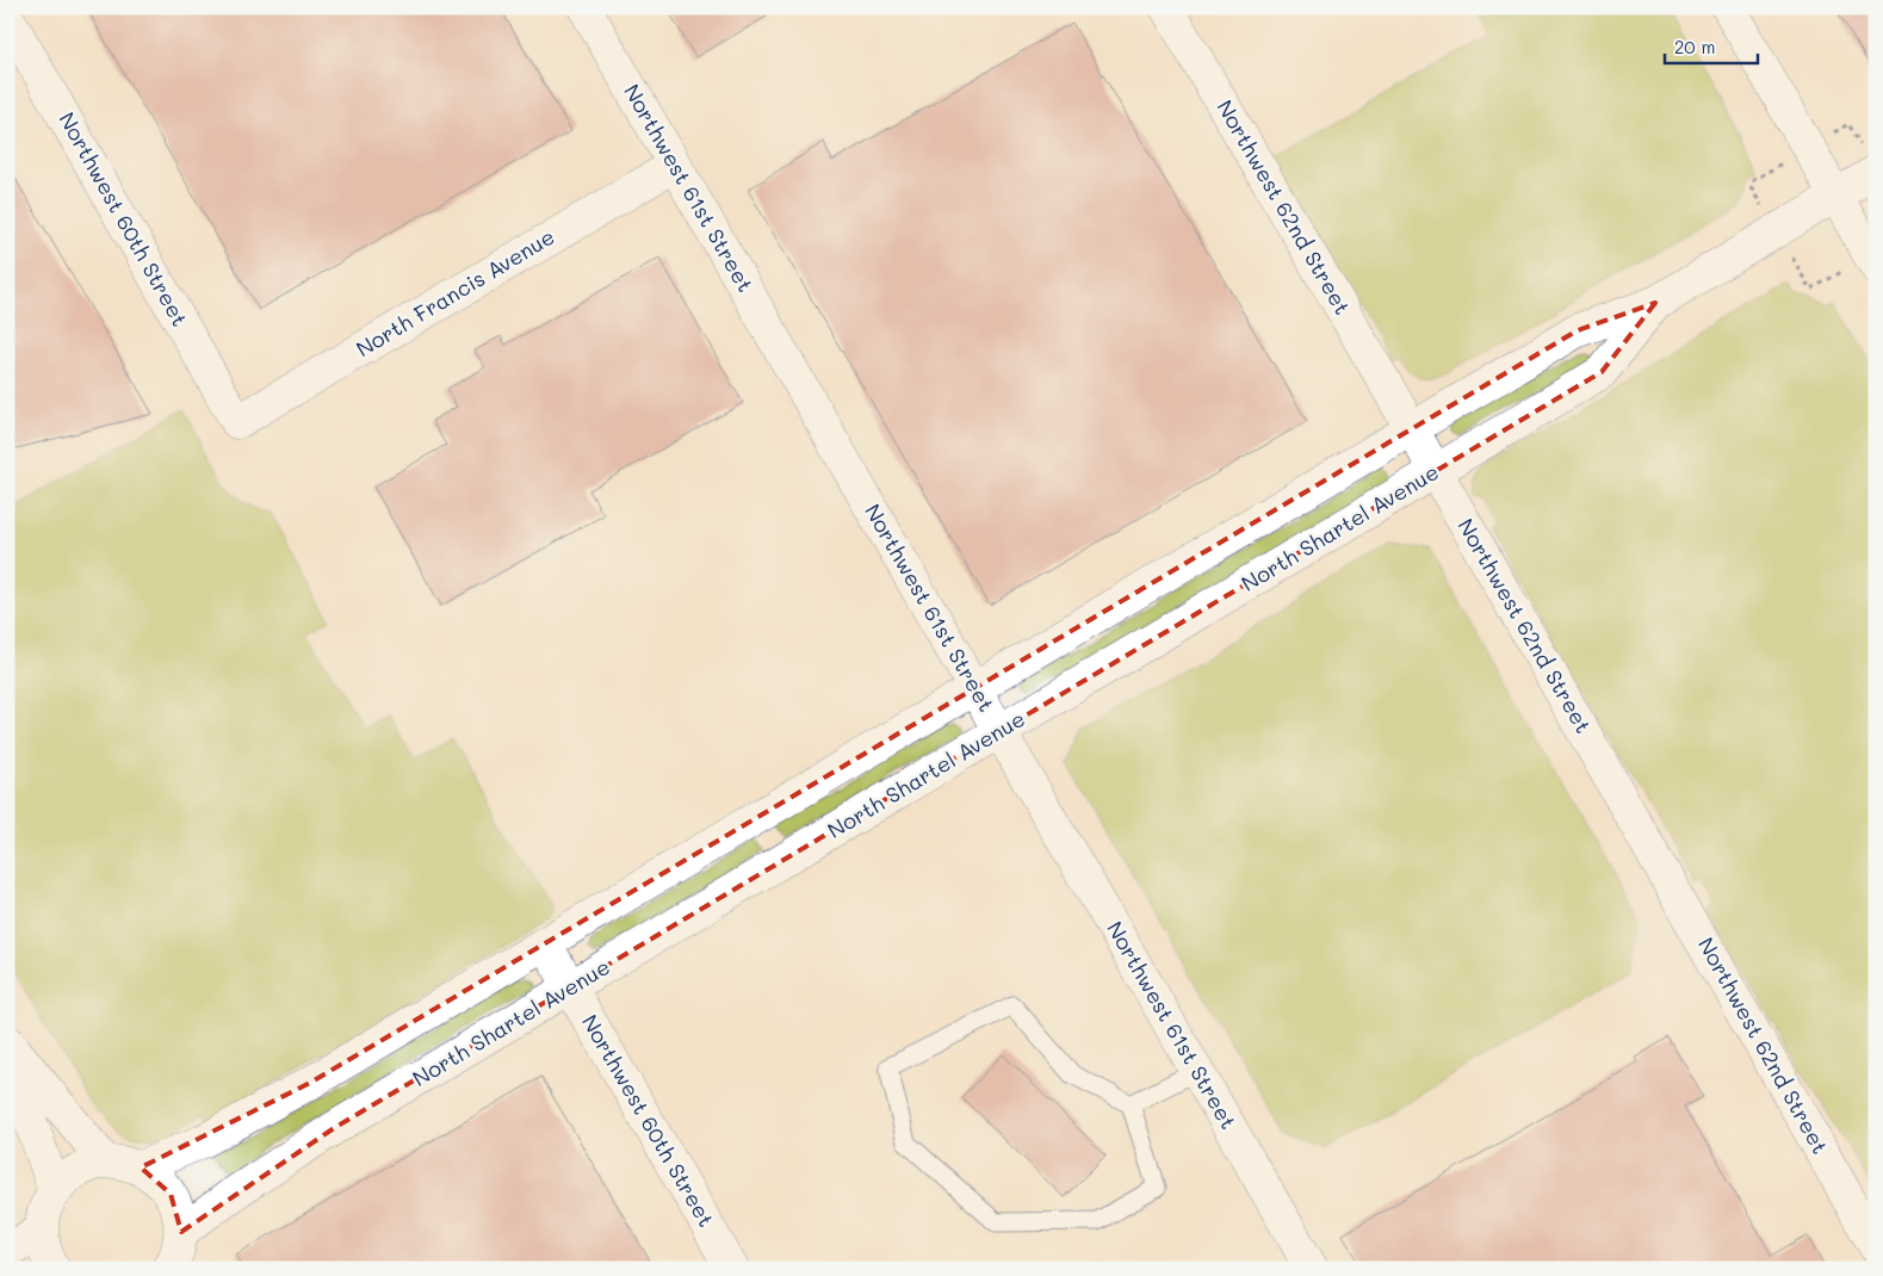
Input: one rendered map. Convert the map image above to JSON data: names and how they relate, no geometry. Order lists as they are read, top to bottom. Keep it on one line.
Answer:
{"streets":{"street":["Northwest 61st Street","Northwest 62nd Street","Northwest 60th Street","North Francis Avenue","North Shartel Avenue"]},"crossings":[["Northwest 61st Street","North Francis Avenue"],["Northwest 61st Street","North Shartel Avenue"],["Northwest 62nd Street","North Shartel Avenue"],["Northwest 60th Street","North Francis Avenue"],["Northwest 60th Street","North Shartel Avenue"]],"scale_bar":"20 m"}
